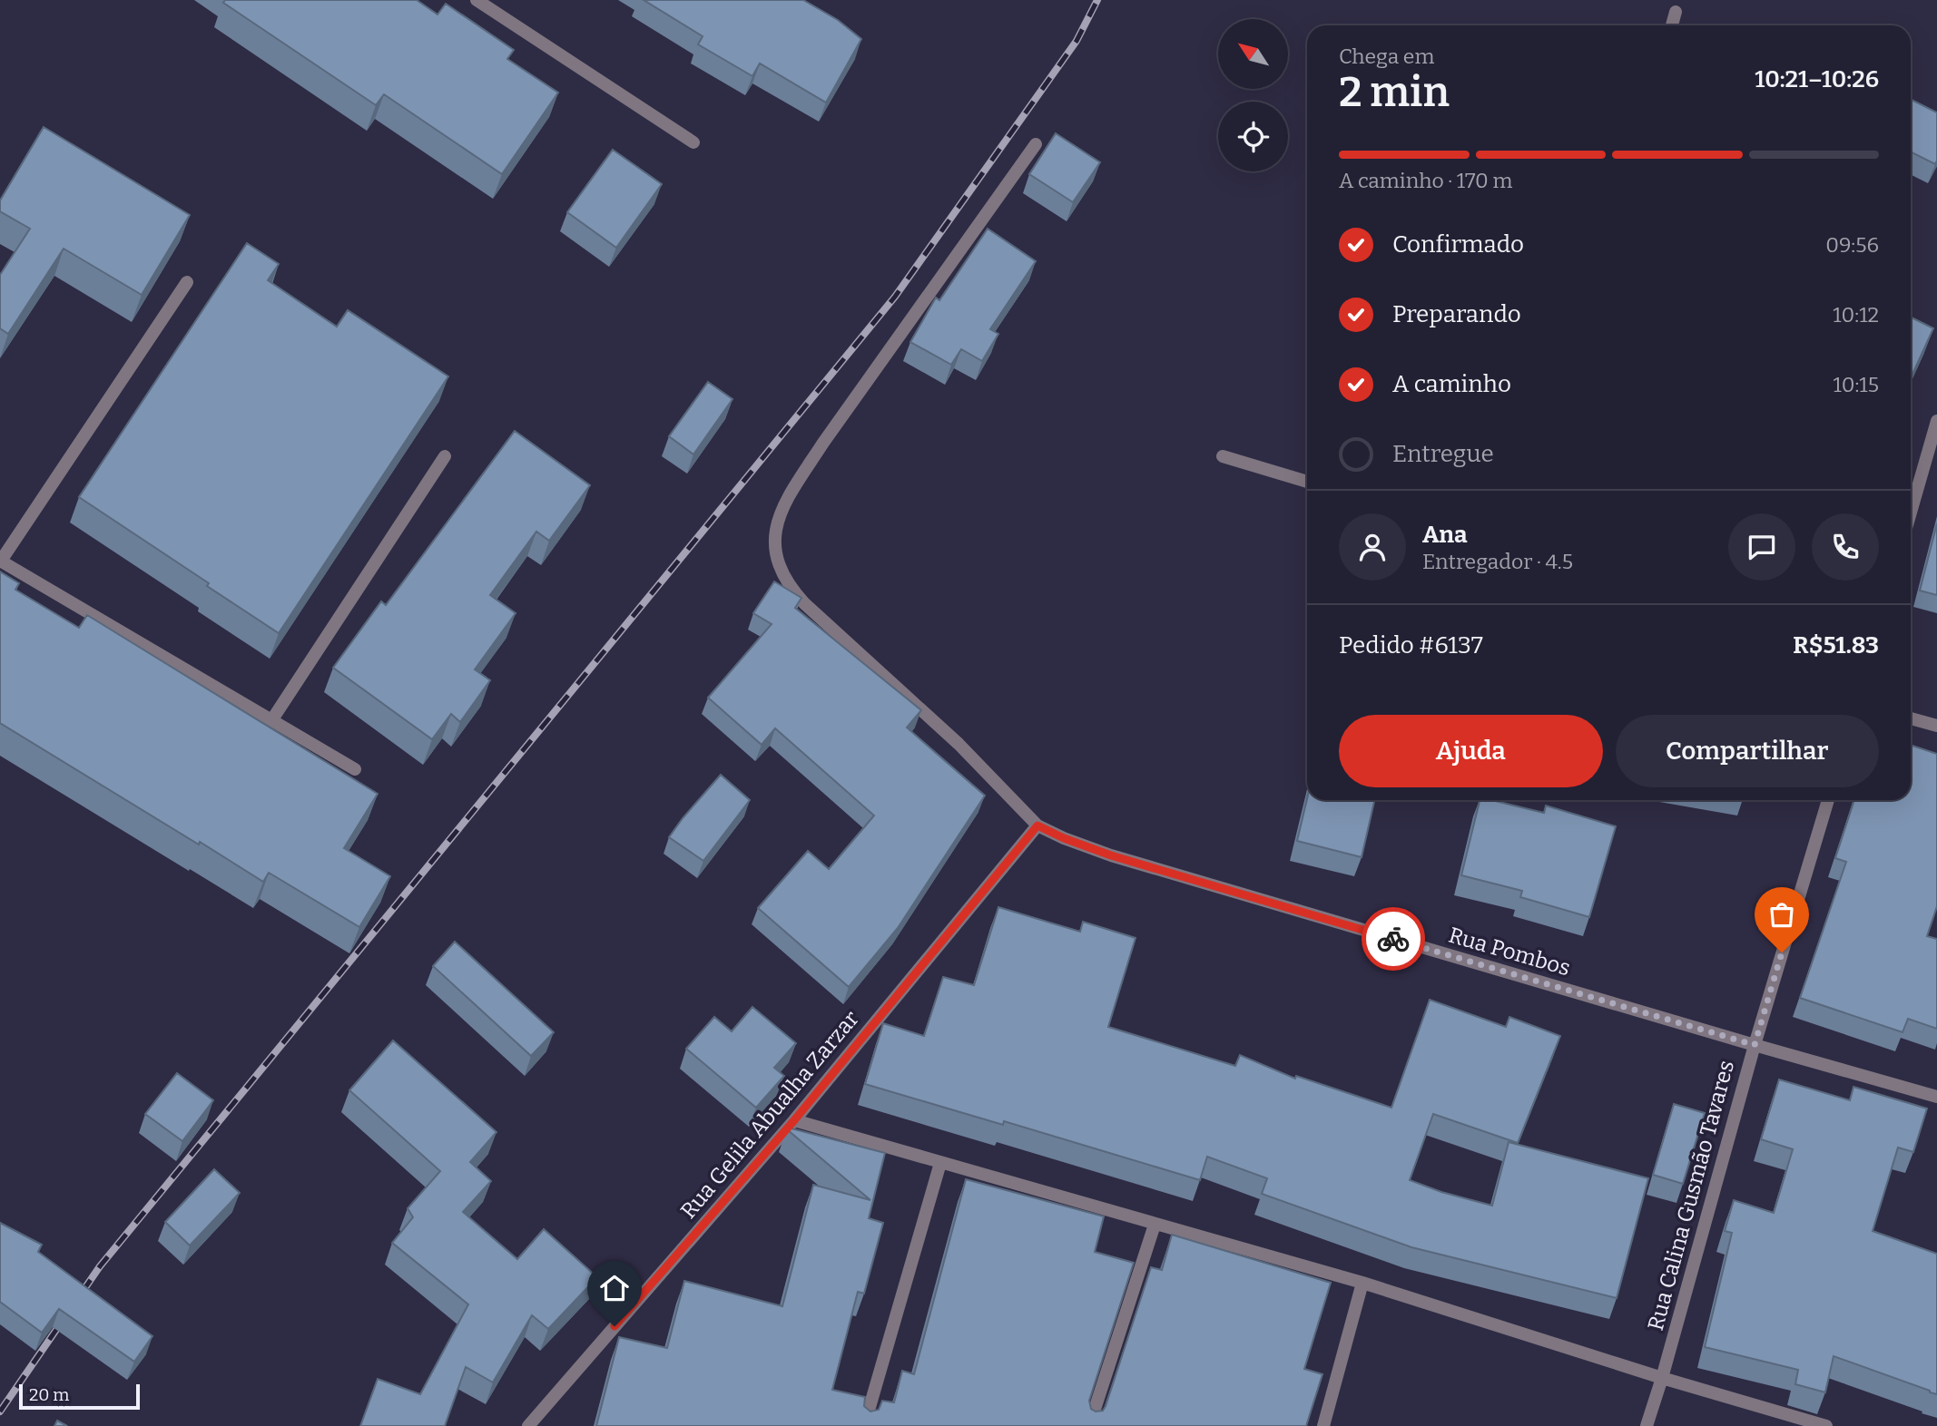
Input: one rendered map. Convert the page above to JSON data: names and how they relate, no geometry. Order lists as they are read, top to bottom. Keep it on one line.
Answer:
{"streets":{"street":["Rua Pombos","Rua Gelila Abualha Zarzar","Rua Calina Gusmão Tavares"]},"crossings":[["Rua Pombos","Rua Gelila Abualha Zarzar"],["Rua Pombos","Rua Calina Gusmão Tavares"]],"scale_bar":"20 m","north":"top left","page":{"heading":["2 min","Chega em","10:21–10:26"],"panel":["Ana","Entregador · 4.5","Pedido #6137","R$51.83"],"bar":"A caminho · 170 m","list":[["Confirmado","09:56"],["Preparando","10:12"],["A caminho","10:15"],"Entregue"],"buttons":["Ajuda","Compartilhar"],"scale":"20 m"}}
